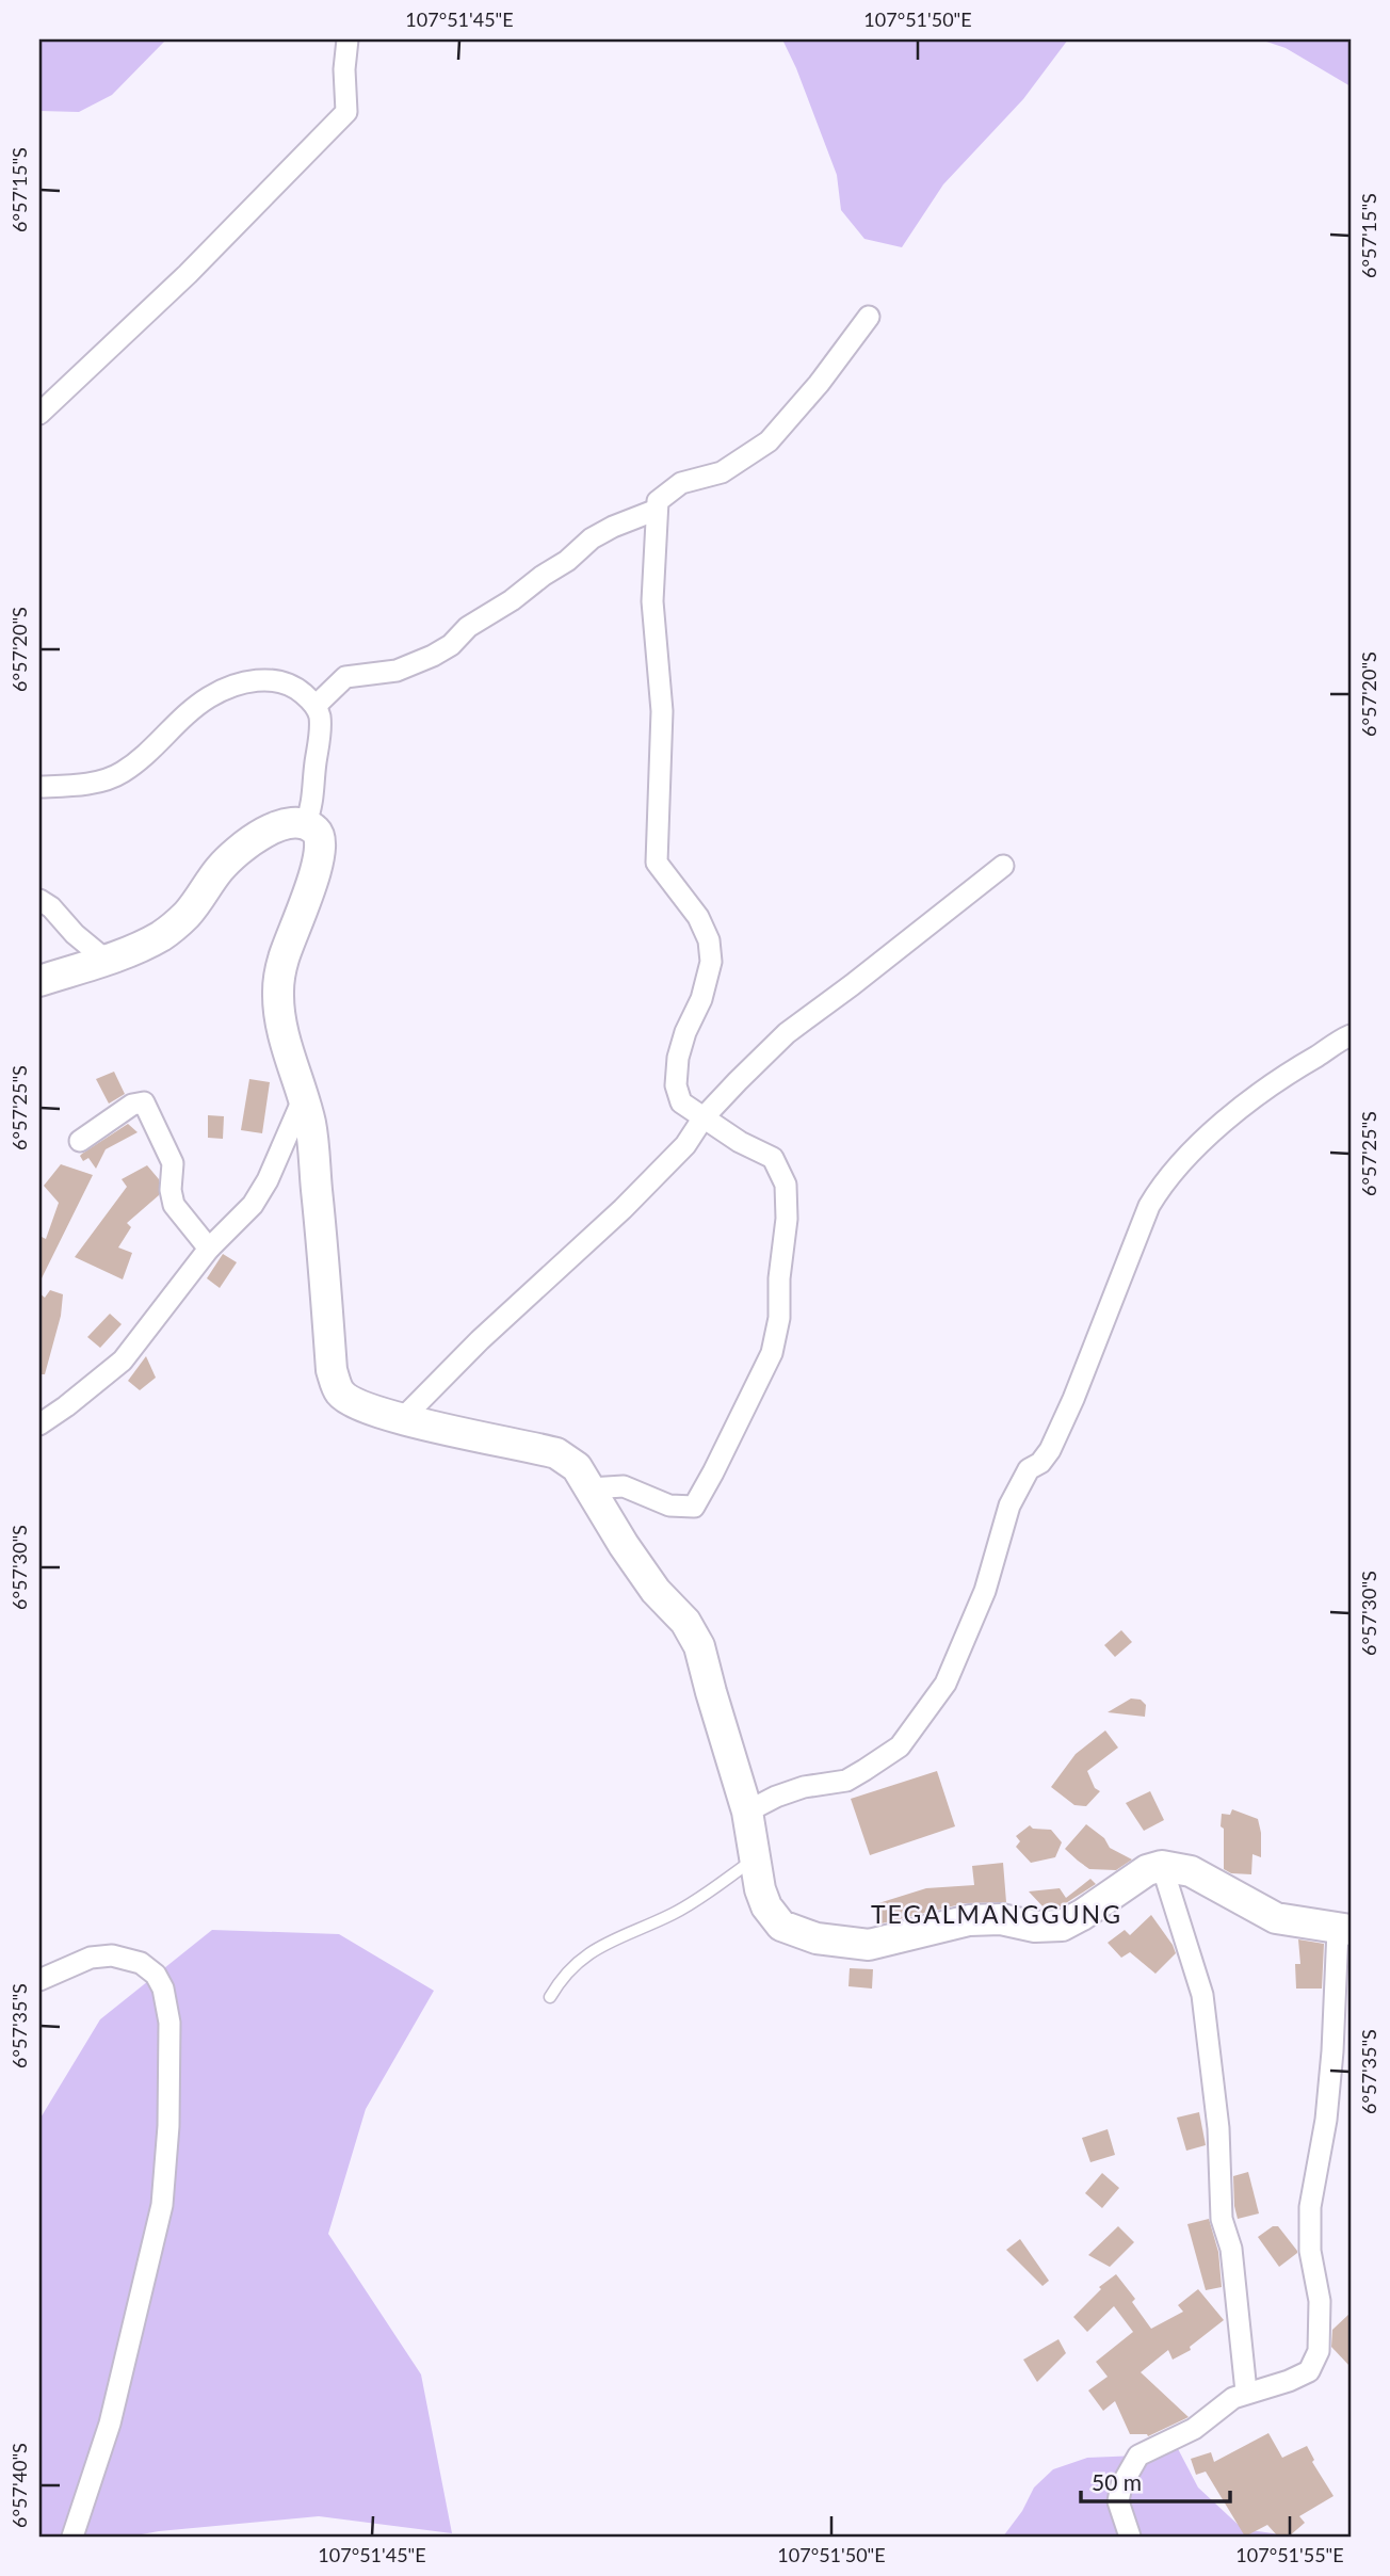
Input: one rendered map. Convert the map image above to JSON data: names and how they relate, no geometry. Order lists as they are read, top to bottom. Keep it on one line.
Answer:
{"districts":["TEGALMANGGUNG"],"scale_bar":"50 m","coordinates":["107°51'45\"E","107°51'50\"E","6°57'15\"S","6°57'20\"S","6°57'25\"S","6°57'30\"S","6°57'35\"S","6°57'40\"S","107°51'55\"E"]}
